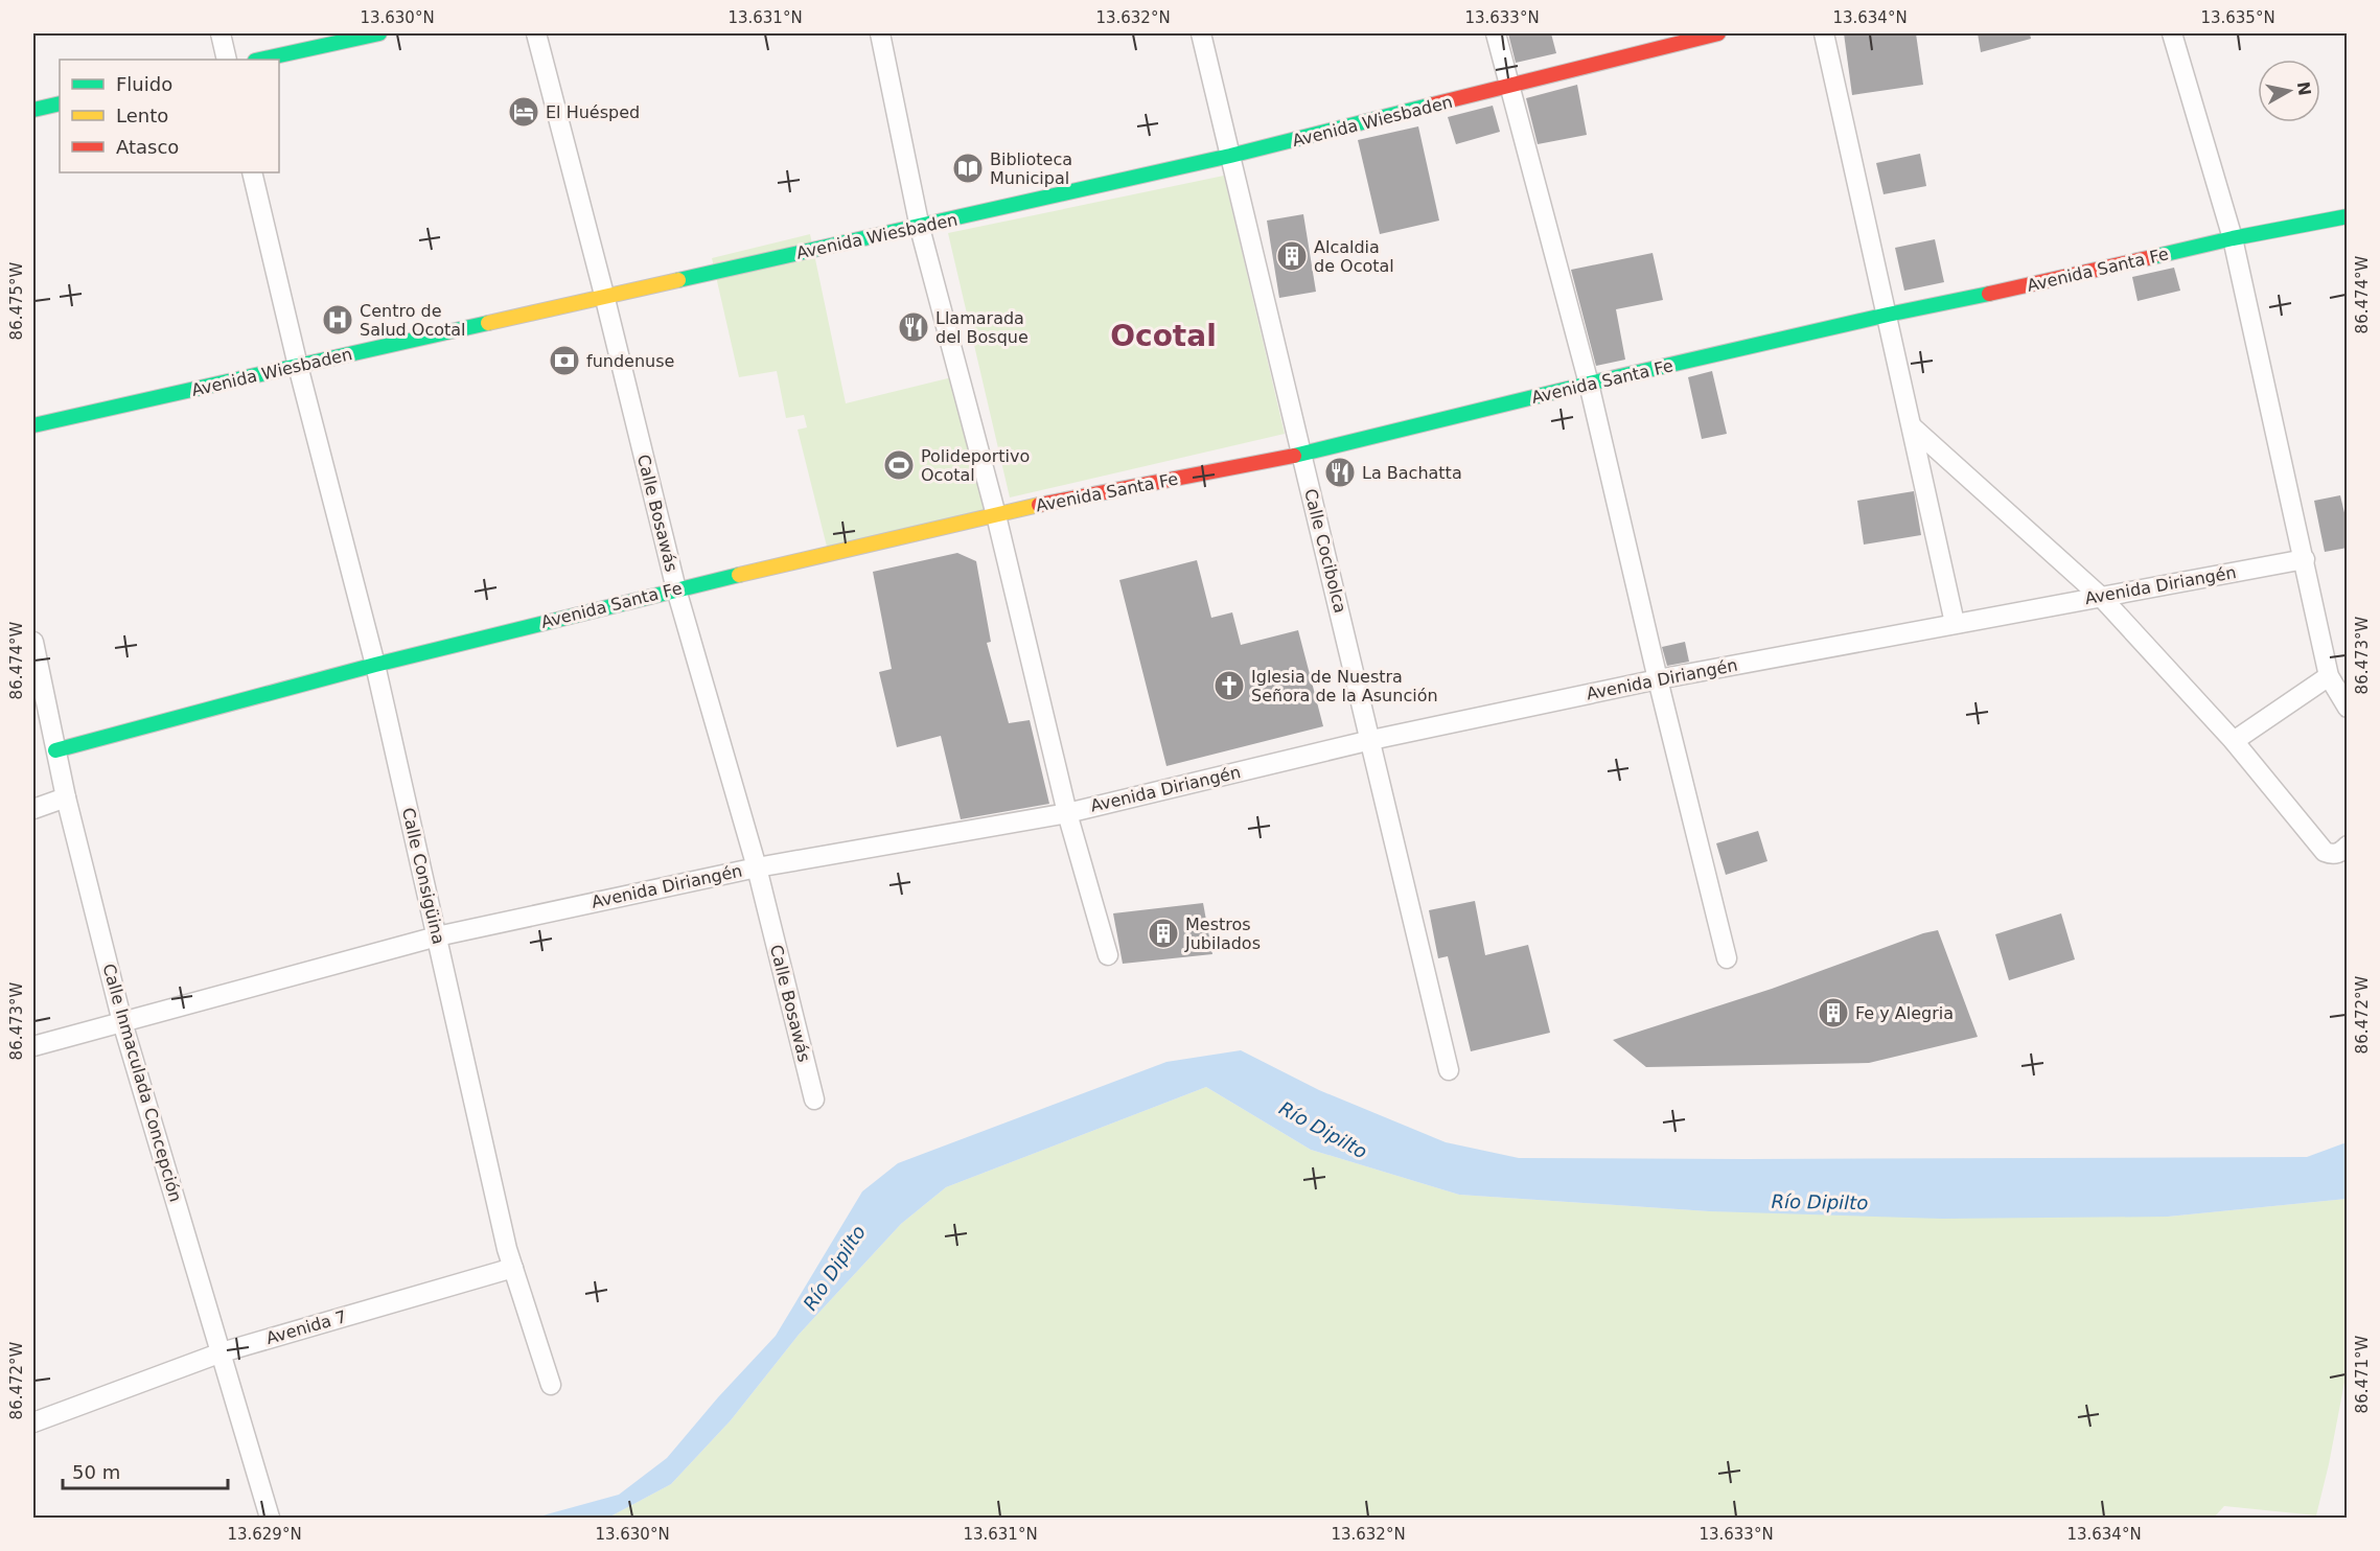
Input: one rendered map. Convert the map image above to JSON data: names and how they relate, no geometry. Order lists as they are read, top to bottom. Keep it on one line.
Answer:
{"streets":{"street":["Avenida Wiesbaden","Avenida Santa Fe","Calle Bosawás","Calle Cocibolca","Avenida Diriangén","Calle Consigüina","Calle Inmaculada Concepción","Avenida 7"]},"crossings":[["Avenida Wiesbaden","Calle Bosawás"],["Avenida Wiesbaden","Calle Cocibolca"],["Avenida Wiesbaden","Calle Consigüina"],["Avenida Santa Fe","Calle Bosawás"],["Avenida Santa Fe","Calle Cocibolca"],["Avenida Santa Fe","Calle Consigüina"],["Avenida Santa Fe","Calle Inmaculada Concepción"],["Calle Bosawás","Avenida Diriangén"],["Calle Cocibolca","Avenida Diriangén"],["Avenida Diriangén","Calle Consigüina"],["Avenida Diriangén","Calle Inmaculada Concepción"],["Calle Consigüina","Avenida 7"],["Calle Inmaculada Concepción","Avenida 7"]],"districts":["Ocotal"],"water":["Río Dipilto"],"places":{"hotel":["El Huésped"],"library":["Biblioteca Municipal"],"building":["Alcaldia de Ocotal","Mestros Jubilados","Fe y Alegria"],"hospital":["Centro de Salud Ocotal"],"restaurant":["Llamarada del Bosque","La Bachatta"],"bank":["fundenuse"],"sports":["Polideportivo Ocotal"],"church":["Iglesia de Nuestra Señora de la Asunción"]},"legend":["Fluido","Lento","Atasco"],"scale_bar":"50 m","north":"right","coordinates":["13.630°N","13.631°N","13.632°N","13.633°N","13.634°N","13.635°N","86.474°W","86.475°W","86.473°W","86.472°W","86.471°W","13.629°N"]}
